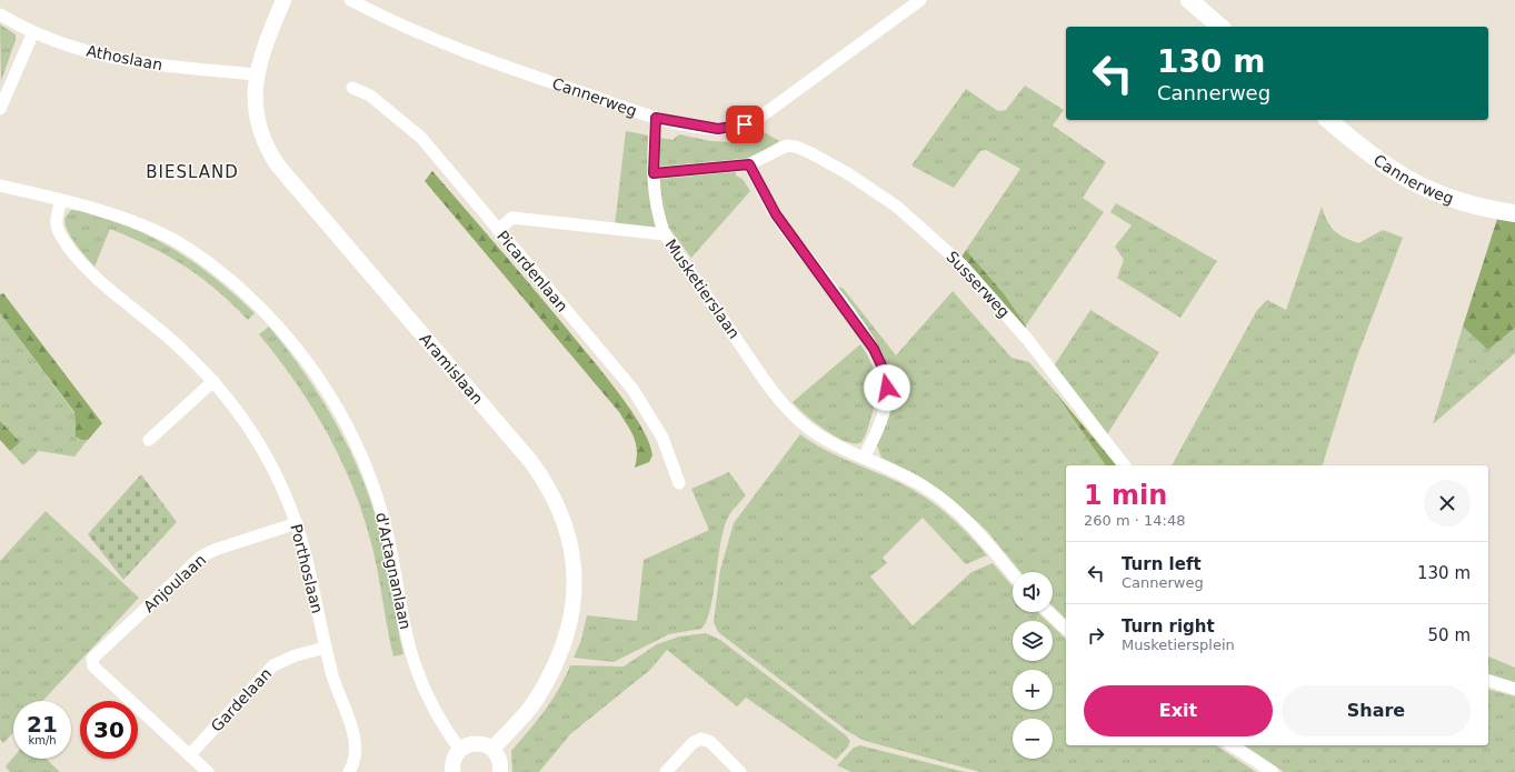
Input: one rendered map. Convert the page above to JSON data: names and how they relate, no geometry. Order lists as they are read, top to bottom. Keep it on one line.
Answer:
{"streets":{"main road":["Cannerweg"],"street":["Athoslaan","Picardenlaan","Susserweg","Musketierslaan","Aramislaan","Porthoslaan","d'Artagnanlaan","Anjoulaan","Gardelaan"]},"crossings":[["Athoslaan","Aramislaan"],["Picardenlaan","Musketierslaan"],["Porthoslaan","d'Artagnanlaan"],["Porthoslaan","Anjoulaan"],["Porthoslaan","Gardelaan"],["Anjoulaan","Gardelaan"]],"districts":["BIESLAND"],"page":{"turn":["130 m","Cannerweg"],"heading":["1 min","260 m · 14:48"],"list":[{"name":"Turn left","note":"Cannerweg","value":"130 m"},{"name":"Turn right","note":"Musketiersplein","value":"50 m"}],"map_buttons":["+","−"],"buttons":["Exit","Share"],"speed":"21 km/h","limit":"30"}}
